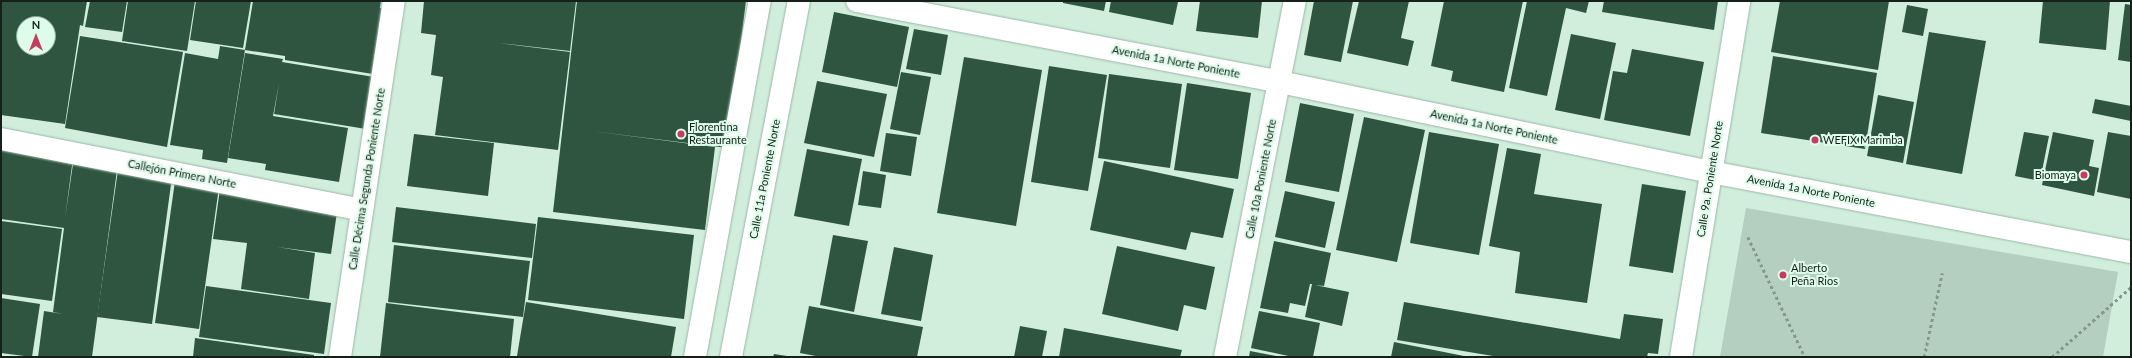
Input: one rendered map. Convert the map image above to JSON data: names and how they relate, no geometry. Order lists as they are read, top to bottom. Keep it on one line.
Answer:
{"streets":{"street":["Avenida 1a Norte Poniente","Callejón Primera Norte","Calle Décima Segunda Poniente Norte","Calle 11a Poniente Norte","Calle 10a Poniente Norte","Calle 9a. Poniente Norte"]},"crossings":[["Avenida 1a Norte Poniente","Calle 10a Poniente Norte"],["Avenida 1a Norte Poniente","Calle 9a. Poniente Norte"],["Callejón Primera Norte","Calle Décima Segunda Poniente Norte"]],"places":["Florentina Restaurante","WEFIX Marimba","Biomaya","Alberto Peña Rios"],"north":"top"}
